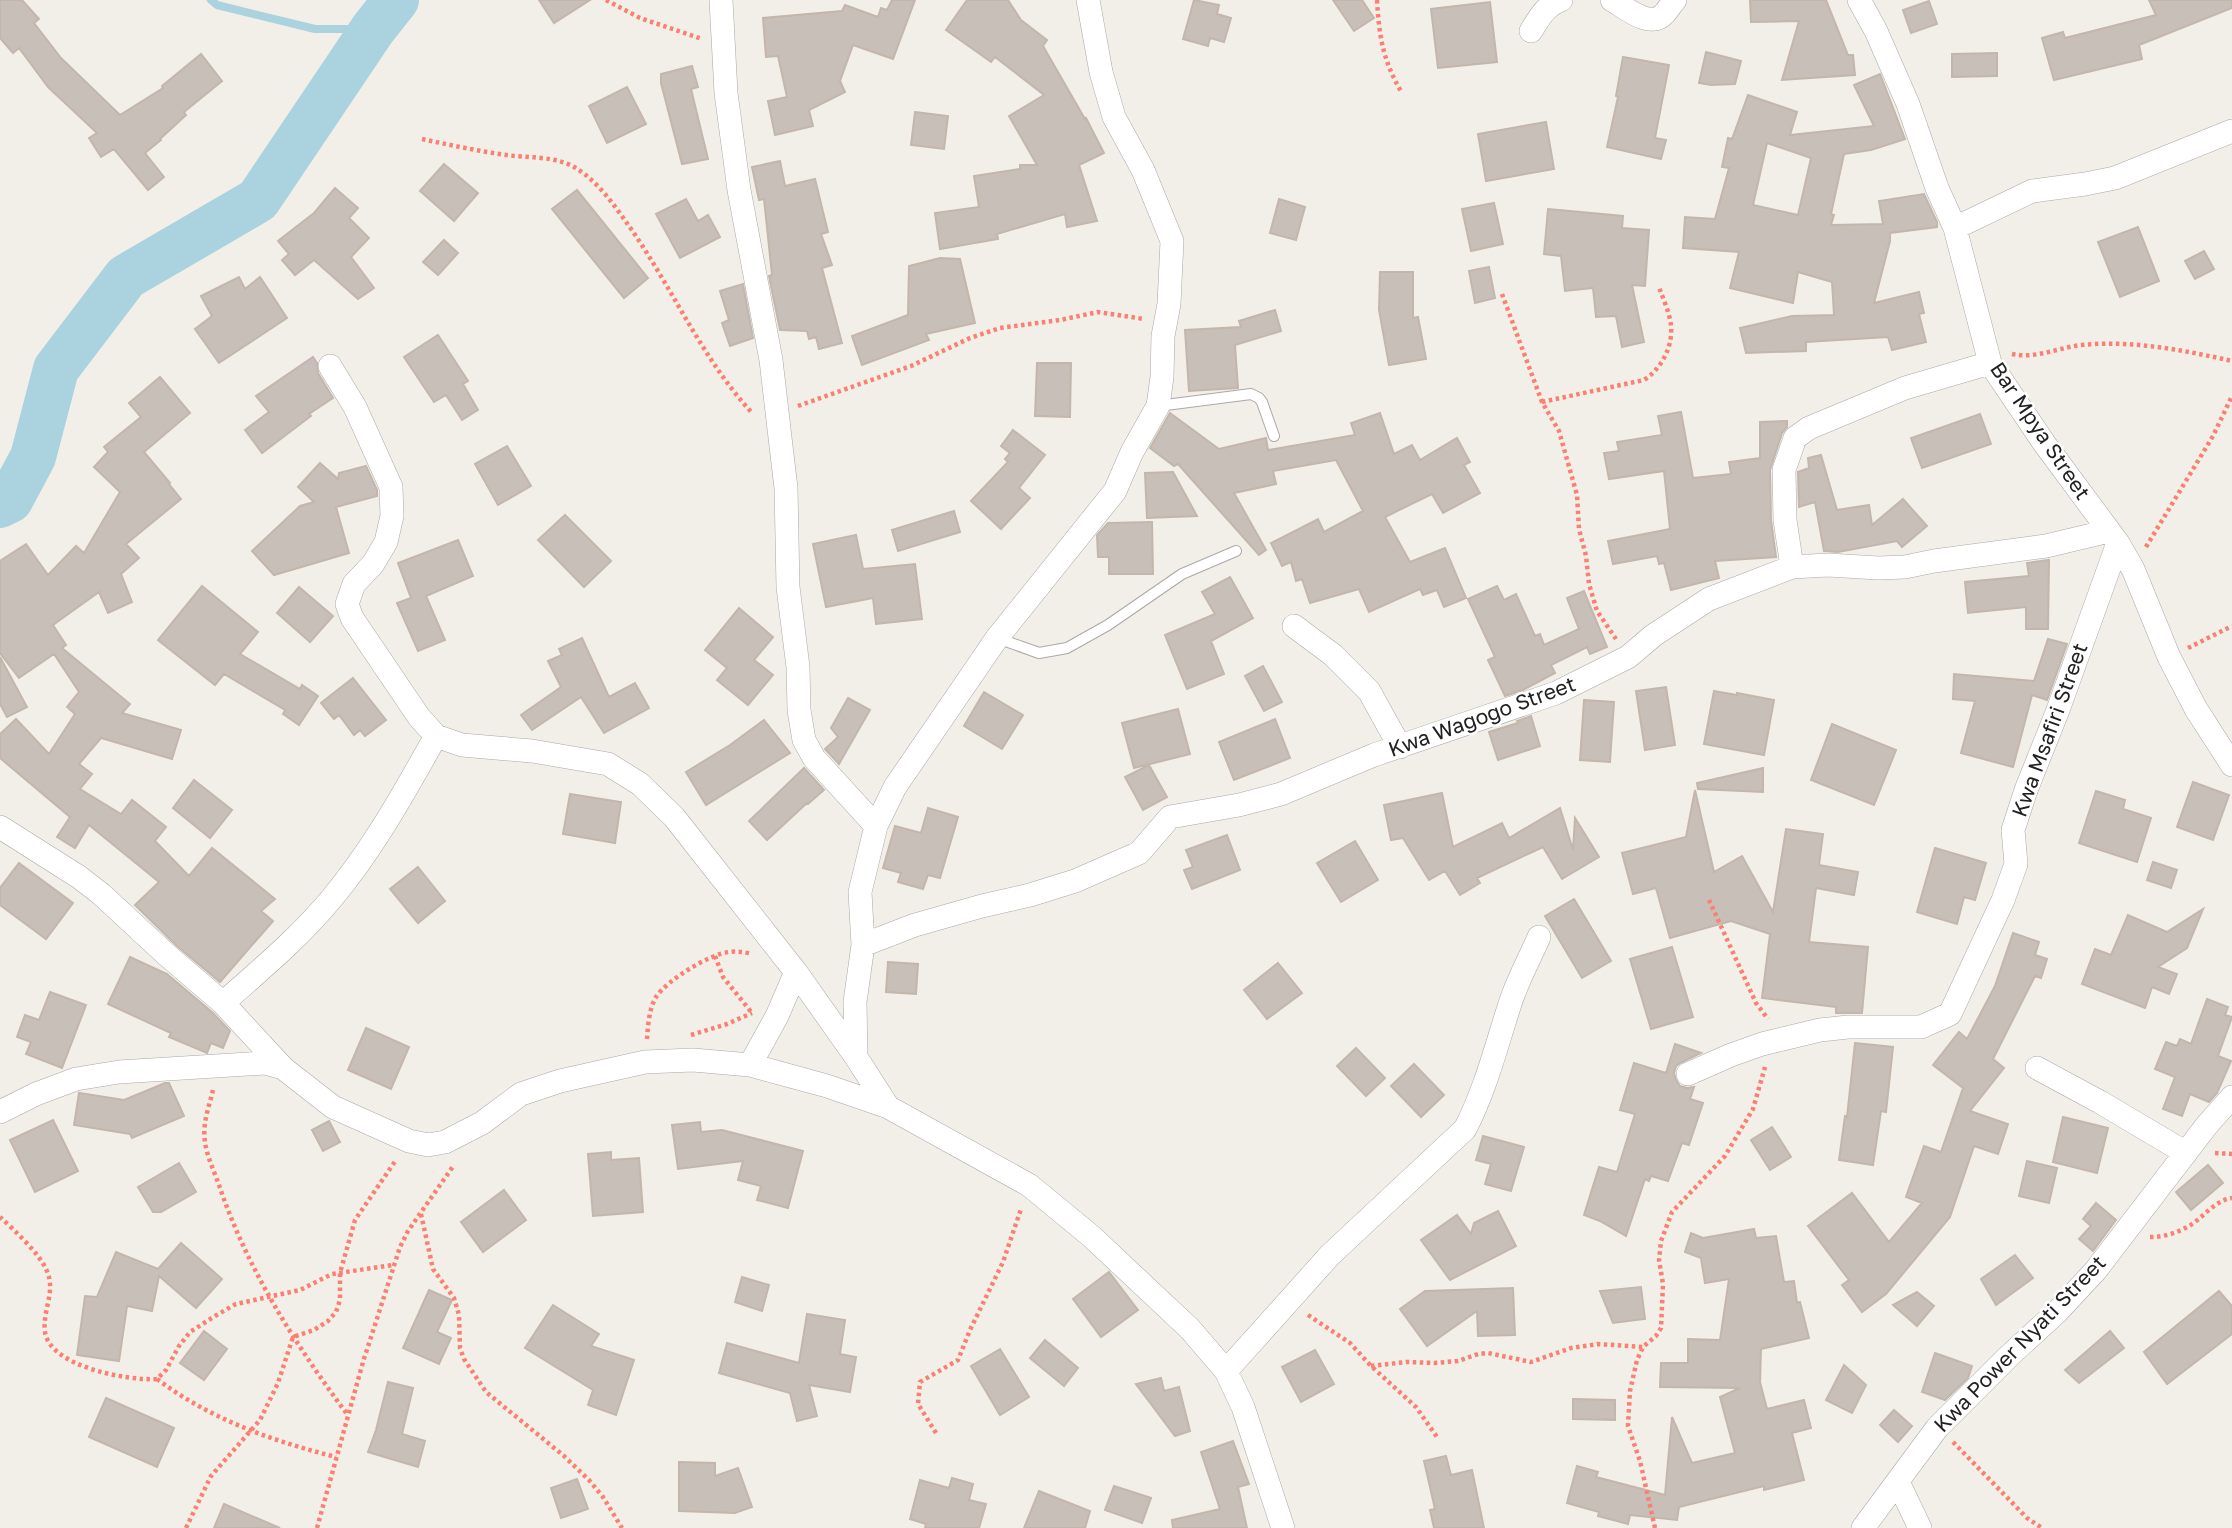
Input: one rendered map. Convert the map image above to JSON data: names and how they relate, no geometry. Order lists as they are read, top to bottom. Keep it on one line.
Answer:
{"streets":{"street":["Bar Mpya Street","Kwa Wagogo Street","Kwa Msafiri Street","Kwa Power Nyati Street"]},"crossings":[["Bar Mpya Street","Kwa Wagogo Street"],["Bar Mpya Street","Kwa Msafiri Street"],["Kwa Wagogo Street","Kwa Msafiri Street"]]}
